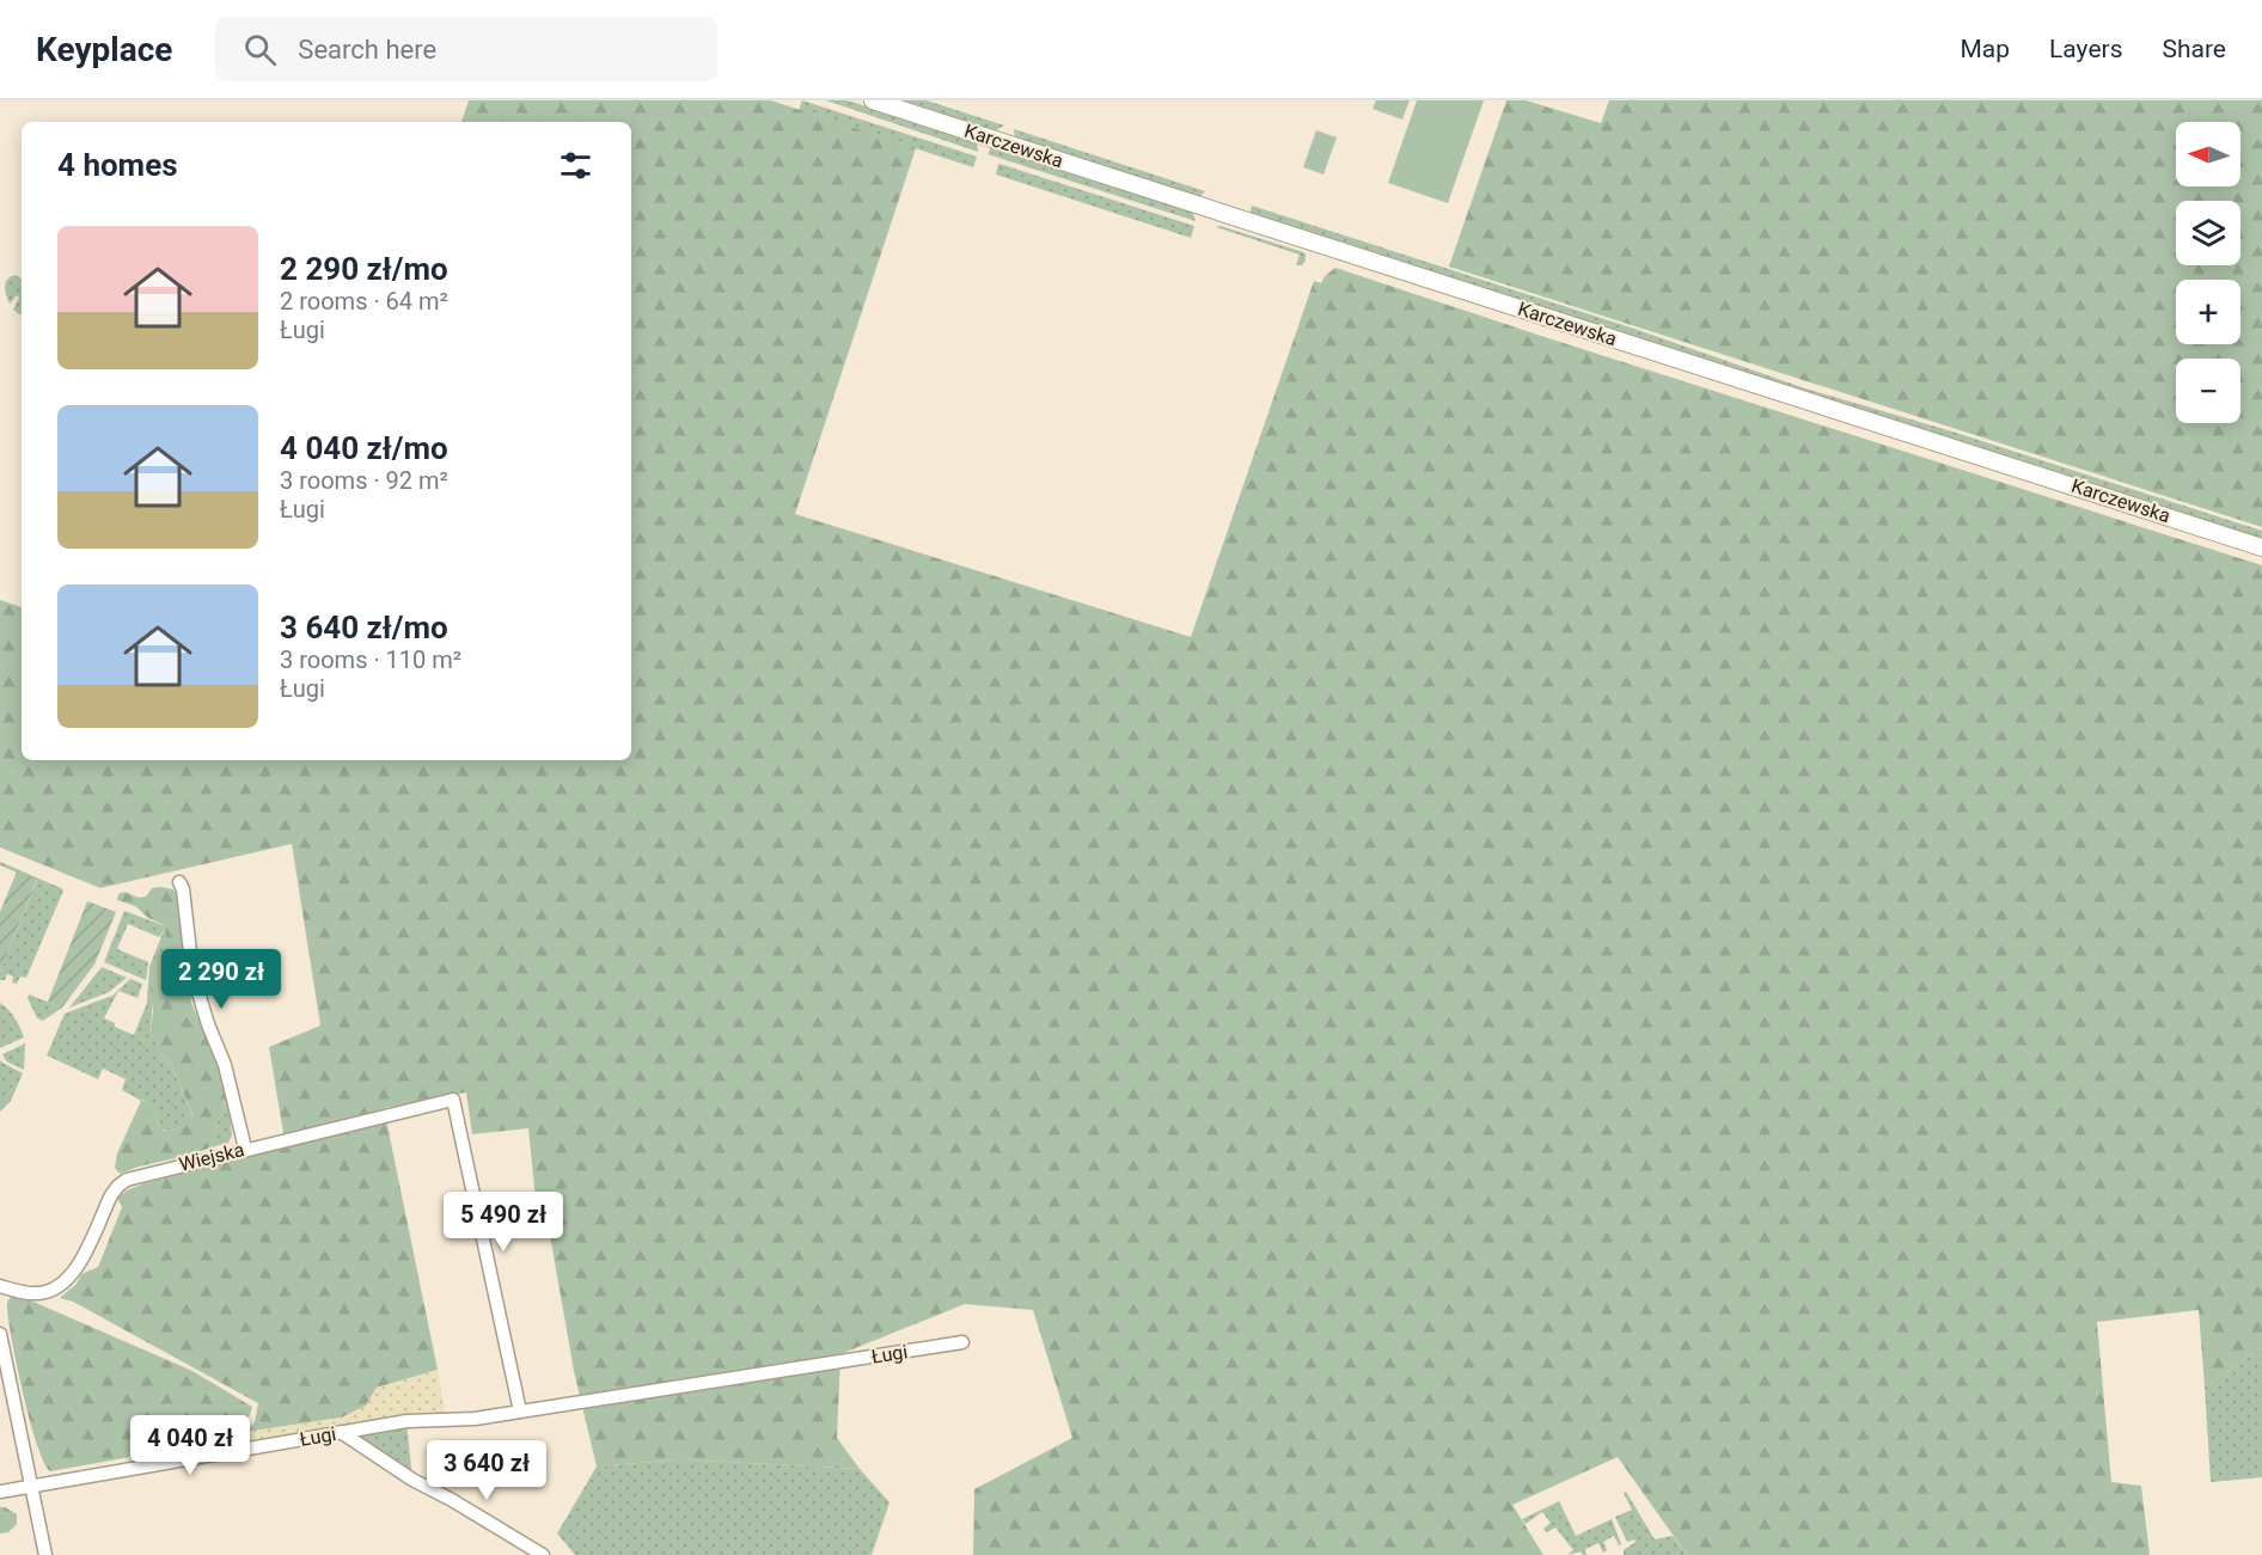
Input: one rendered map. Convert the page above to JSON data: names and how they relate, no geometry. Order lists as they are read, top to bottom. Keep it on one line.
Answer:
{"streets":{"main road":["Karczewska"],"street":["Wiejska","Ługi"]},"crossings":[["Wiejska","Ługi"]],"north":"left","page":{"header":"Keyplace","search":"Search here","nav":["Map","Layers","Share"],"map_buttons":["+","−"],"heading":"4 homes","list":[{"name":"2 290 zł/mo","note":"2 rooms · 64 m² · Ługi"},{"name":"4 040 zł/mo","note":"3 rooms · 92 m² · Ługi"},{"name":"3 640 zł/mo","note":"3 rooms · 110 m² · Ługi"}],"price":["2 290 zł","5 490 zł","4 040 zł","3 640 zł"]}}
